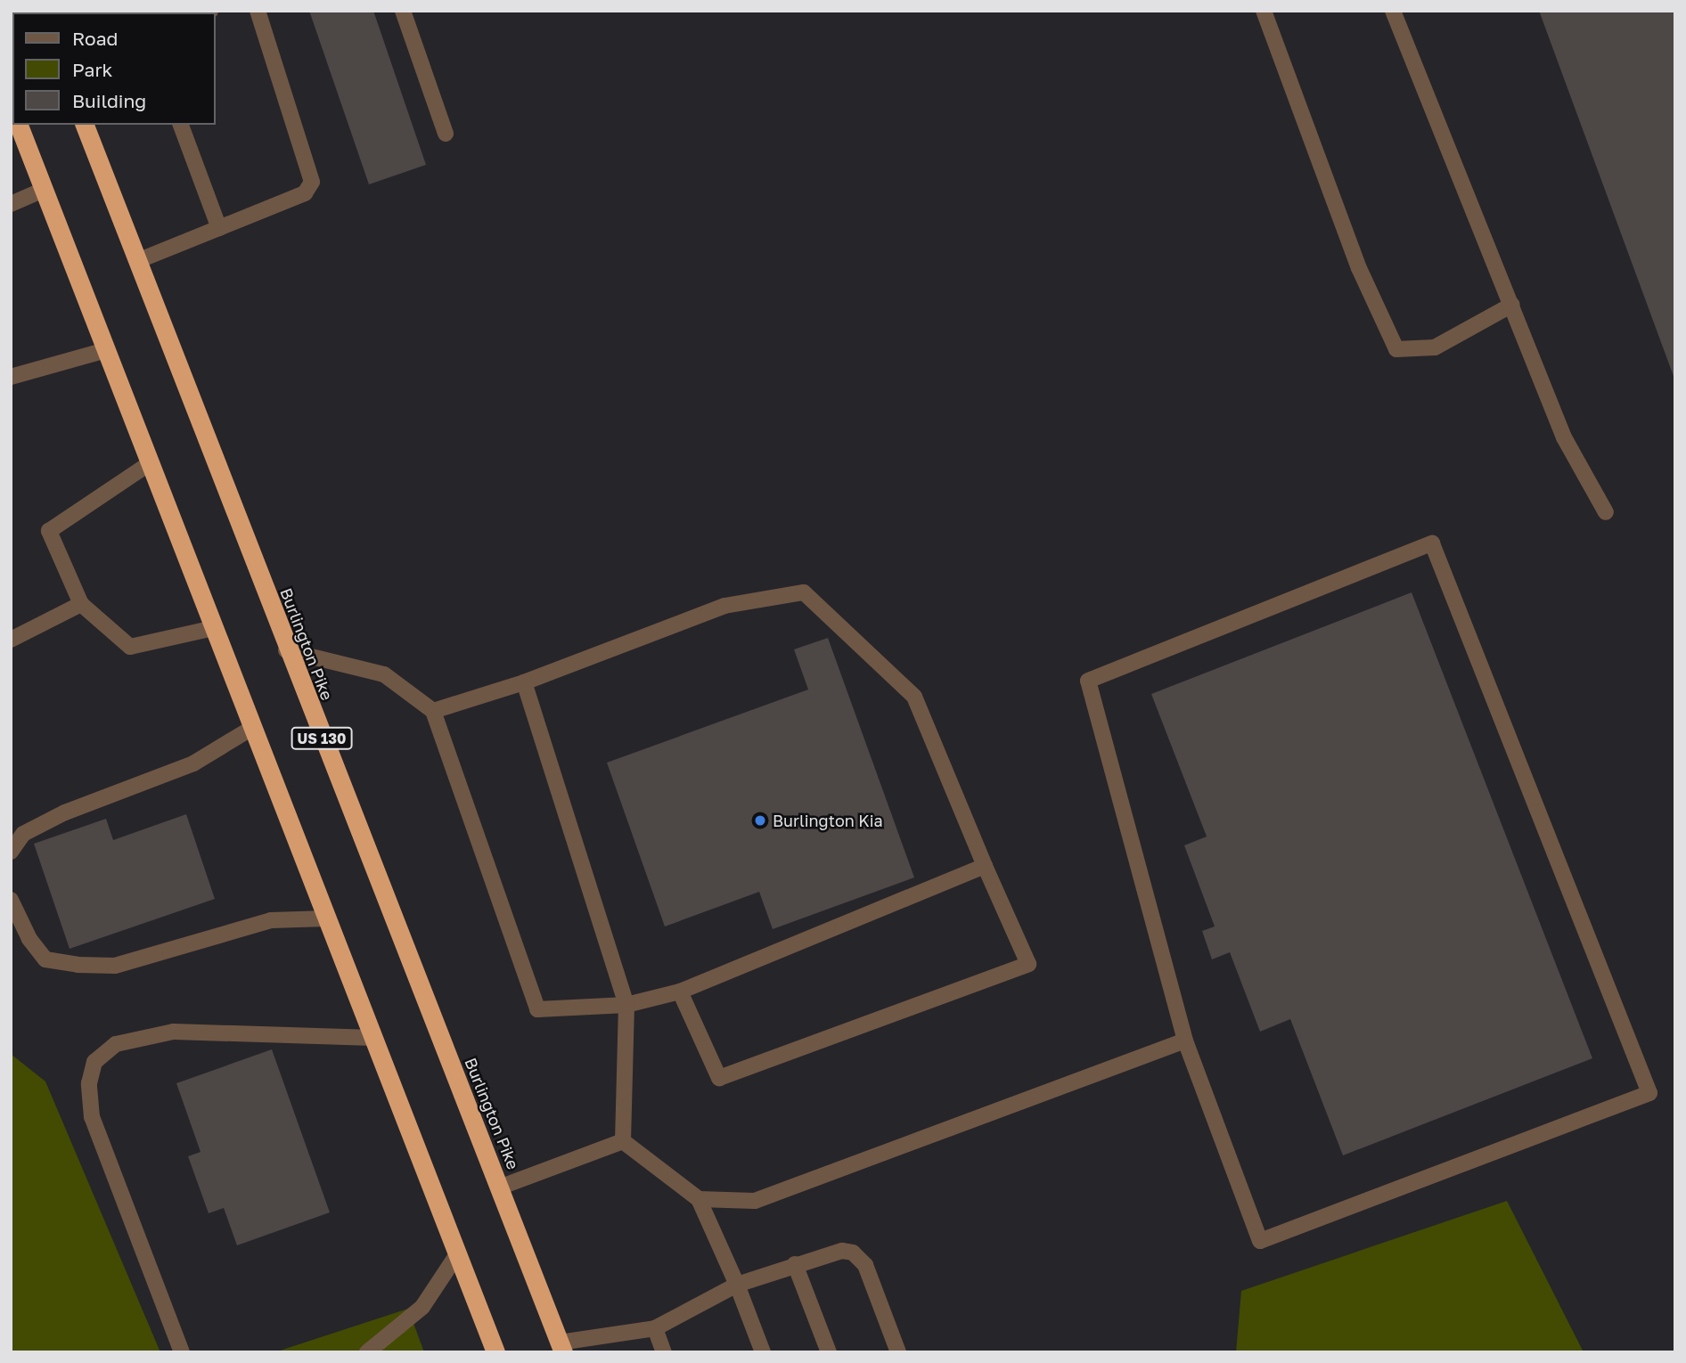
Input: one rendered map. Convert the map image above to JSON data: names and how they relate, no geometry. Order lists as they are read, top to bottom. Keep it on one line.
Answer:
{"streets":{"highway":["Burlington Pike","US 130"]},"places":["Burlington Kia"],"legend":["Road","Park","Building"]}
